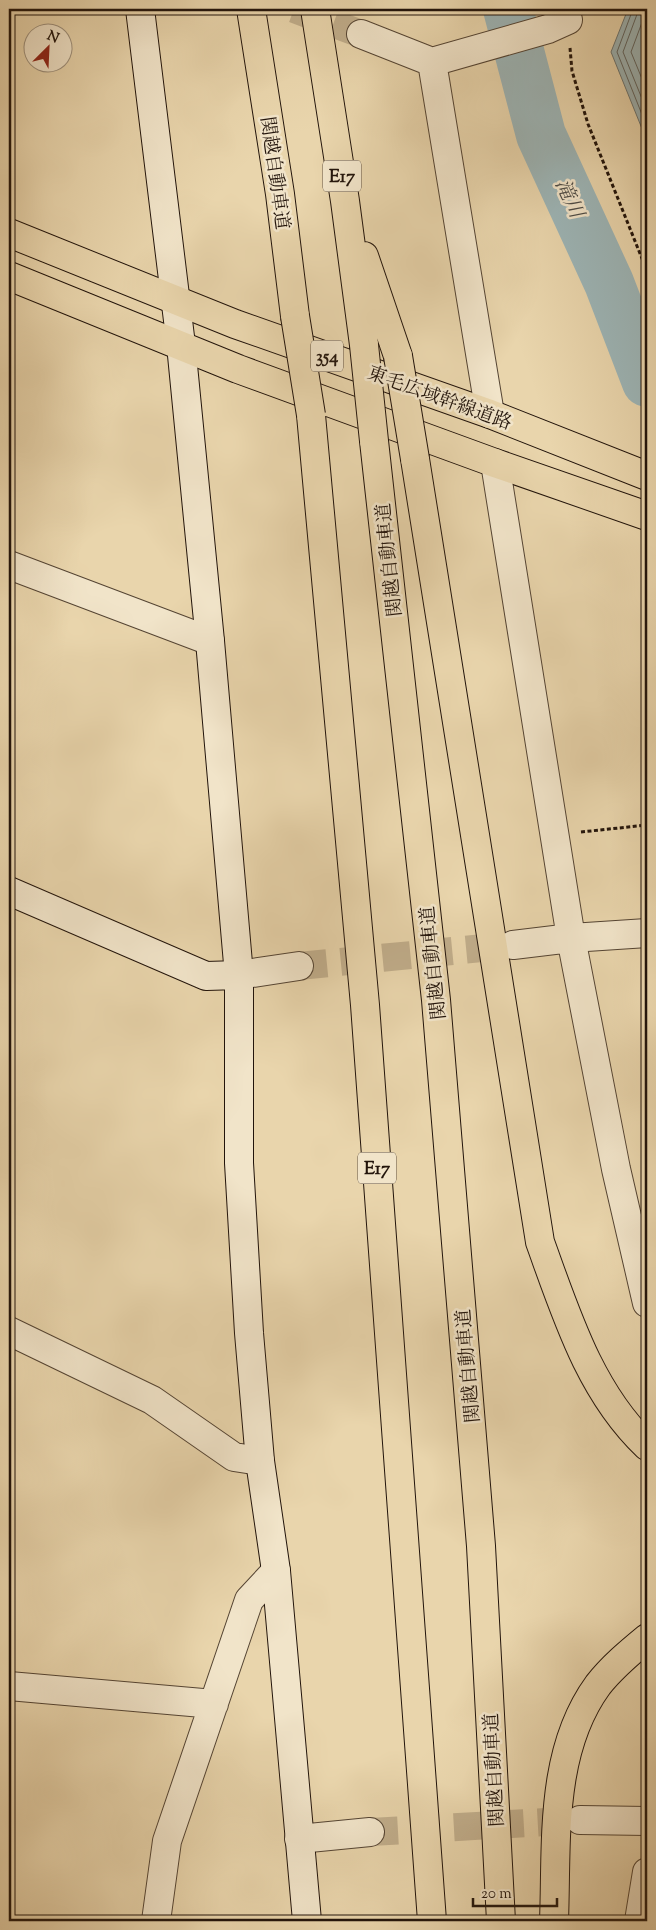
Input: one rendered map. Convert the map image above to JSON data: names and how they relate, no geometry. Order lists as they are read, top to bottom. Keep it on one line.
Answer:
{"streets":{"highway":["関越自動車道","E17","354","東毛広域幹線道路"]},"water":["滝川"],"scale_bar":"20 m","north":"top right"}
